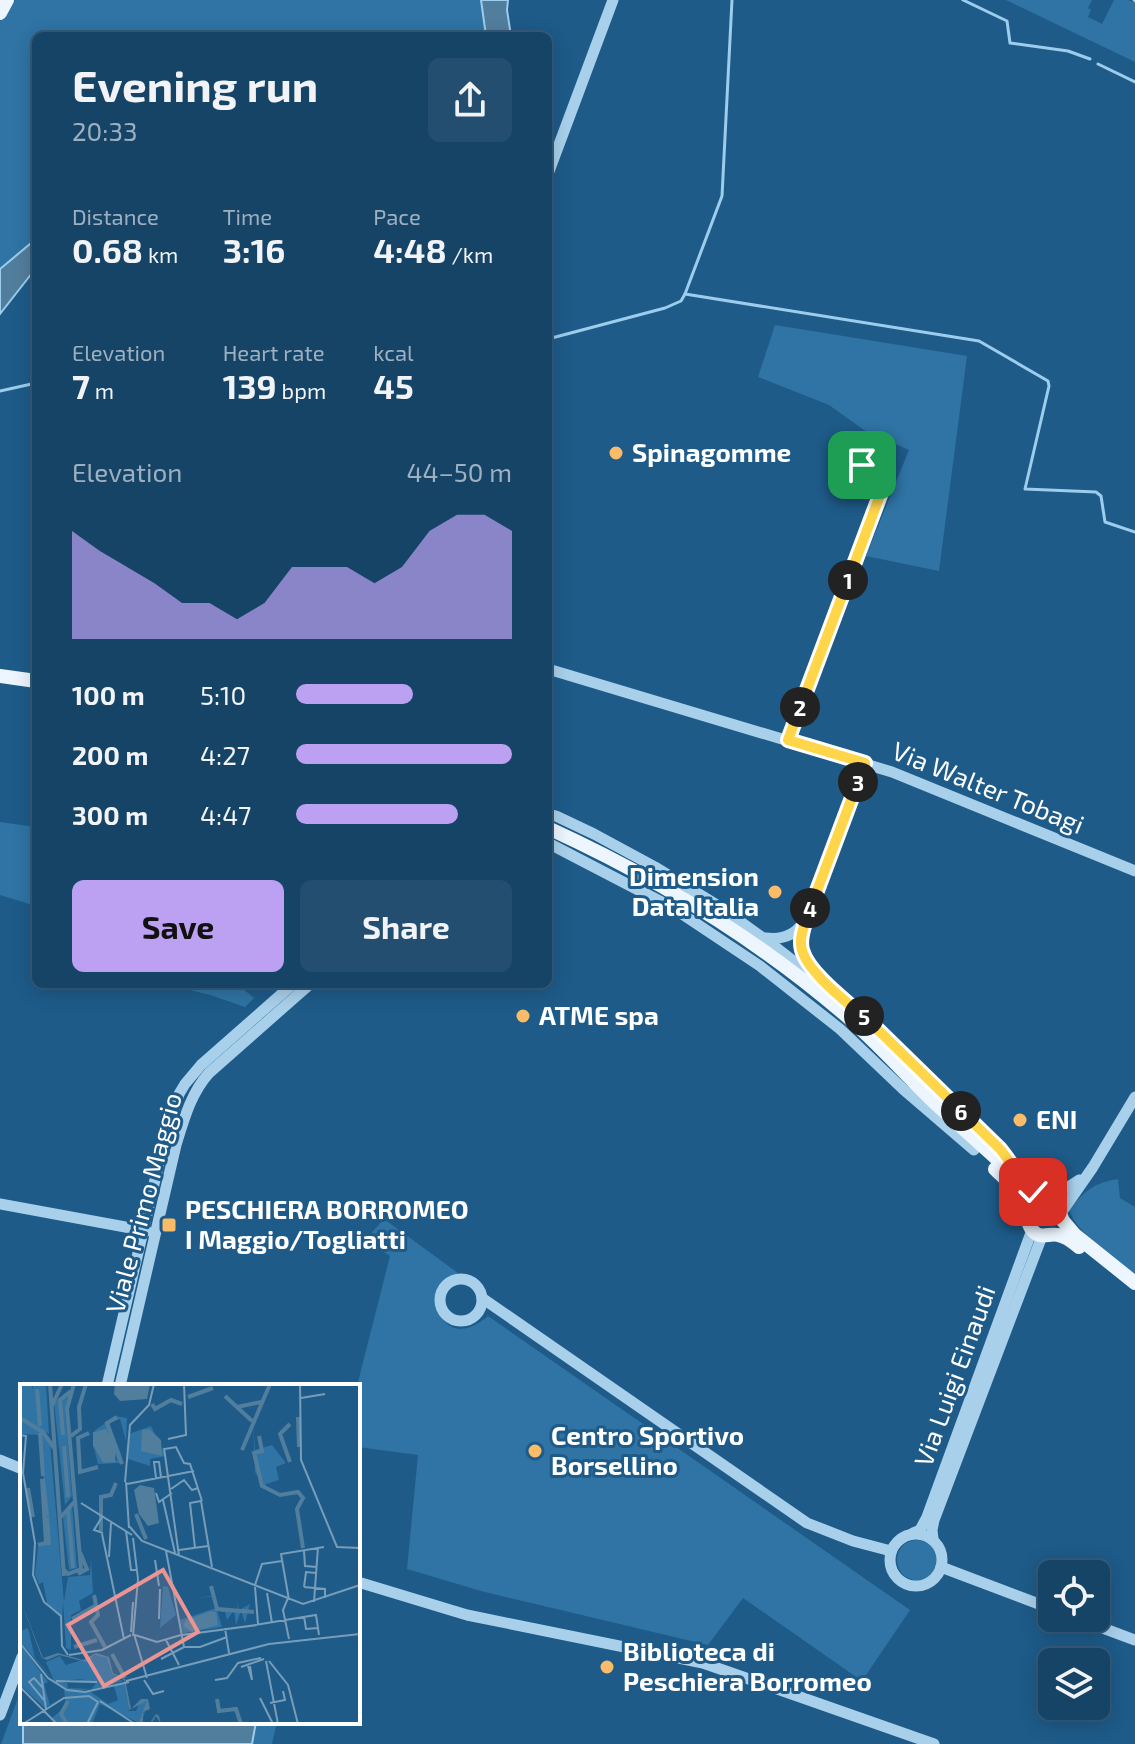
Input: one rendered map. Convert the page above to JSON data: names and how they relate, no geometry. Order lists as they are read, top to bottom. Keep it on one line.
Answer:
{"streets":{"street":["Via Walter Tobagi","Viale Primo Maggio","Via Luigi Einaudi"]},"places":{"other":["Spinagomme","Dimension Data Italia","ATME spa","ENI","Centro Sportivo Borsellino","Biblioteca di Peschiera Borromeo"],"transit":["PESCHIERA BORROMEO I Maggio/Togliatti"]},"page":{"heading":["Evening run","20:33"],"stats":[["Distance","0.68 km"],["Time","3:16"],["Pace","4:48 /km"],["Elevation","7 m"],["Heart rate","139 bpm"],["kcal","45"]],"chart":["Elevation","44–50 m"],"pins":["1","2","3","4","5","6"],"list":[{"name":"100 m","note":"5:10"},{"name":"200 m","note":"4:27"},{"name":"300 m","note":"4:47"}],"buttons":["Save","Share"]}}
